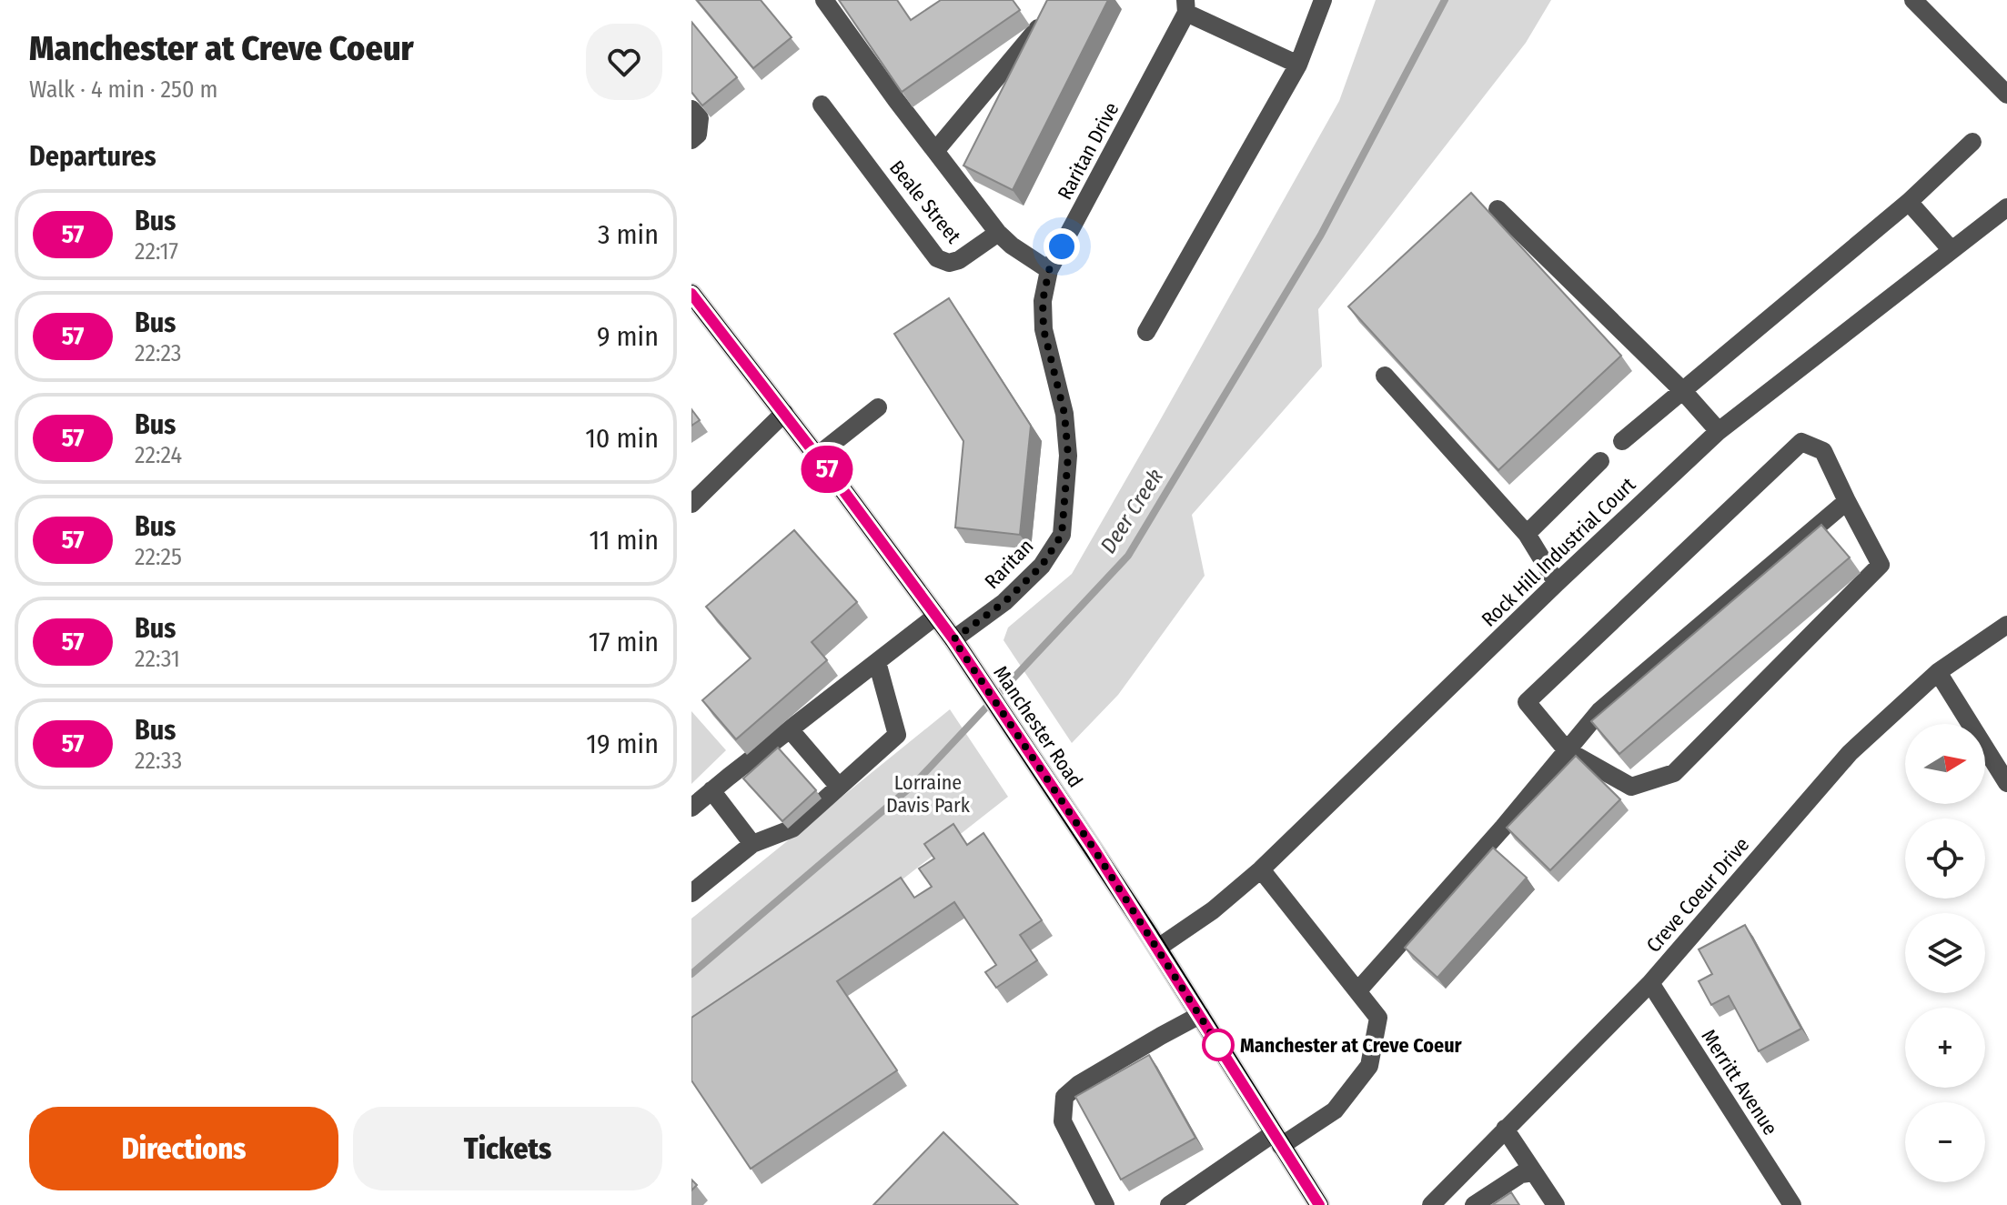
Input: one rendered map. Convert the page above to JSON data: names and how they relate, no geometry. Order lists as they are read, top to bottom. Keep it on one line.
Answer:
{"streets":{"main road":["Manchester Road"],"street":["Raritan Drive","Beale Street","Rock Hill Industrial Court","Raritan","Creve Coeur Drive","Merritt Avenue"]},"crossings":[["Raritan Drive","Raritan"],["Rock Hill Industrial Court","Manchester Road"],["Raritan","Manchester Road"],["Creve Coeur Drive","Merritt Avenue"]],"water":["Deer Creek"],"parks":["Lorraine Davis Park"],"places":["Manchester at Creve Coeur"],"lines":["bus line 57"],"north":"right","page":{"heading":[["Manchester at Creve Coeur","Walk · 4 min · 250 m"],"Departures"],"on_map":"57","list":[{"mark":"57","name":"Bus","note":"22:17","value":"3 min"},{"mark":"57","name":"Bus","note":"22:23","value":"9 min"},{"mark":"57","name":"Bus","note":"22:24","value":"10 min"},{"mark":"57","name":"Bus","note":"22:25","value":"11 min"},{"mark":"57","name":"Bus","note":"22:31","value":"17 min"},{"mark":"57","name":"Bus","note":"22:33","value":"19 min"}],"map_buttons":["+","−"],"buttons":["Directions","Tickets"]}}
